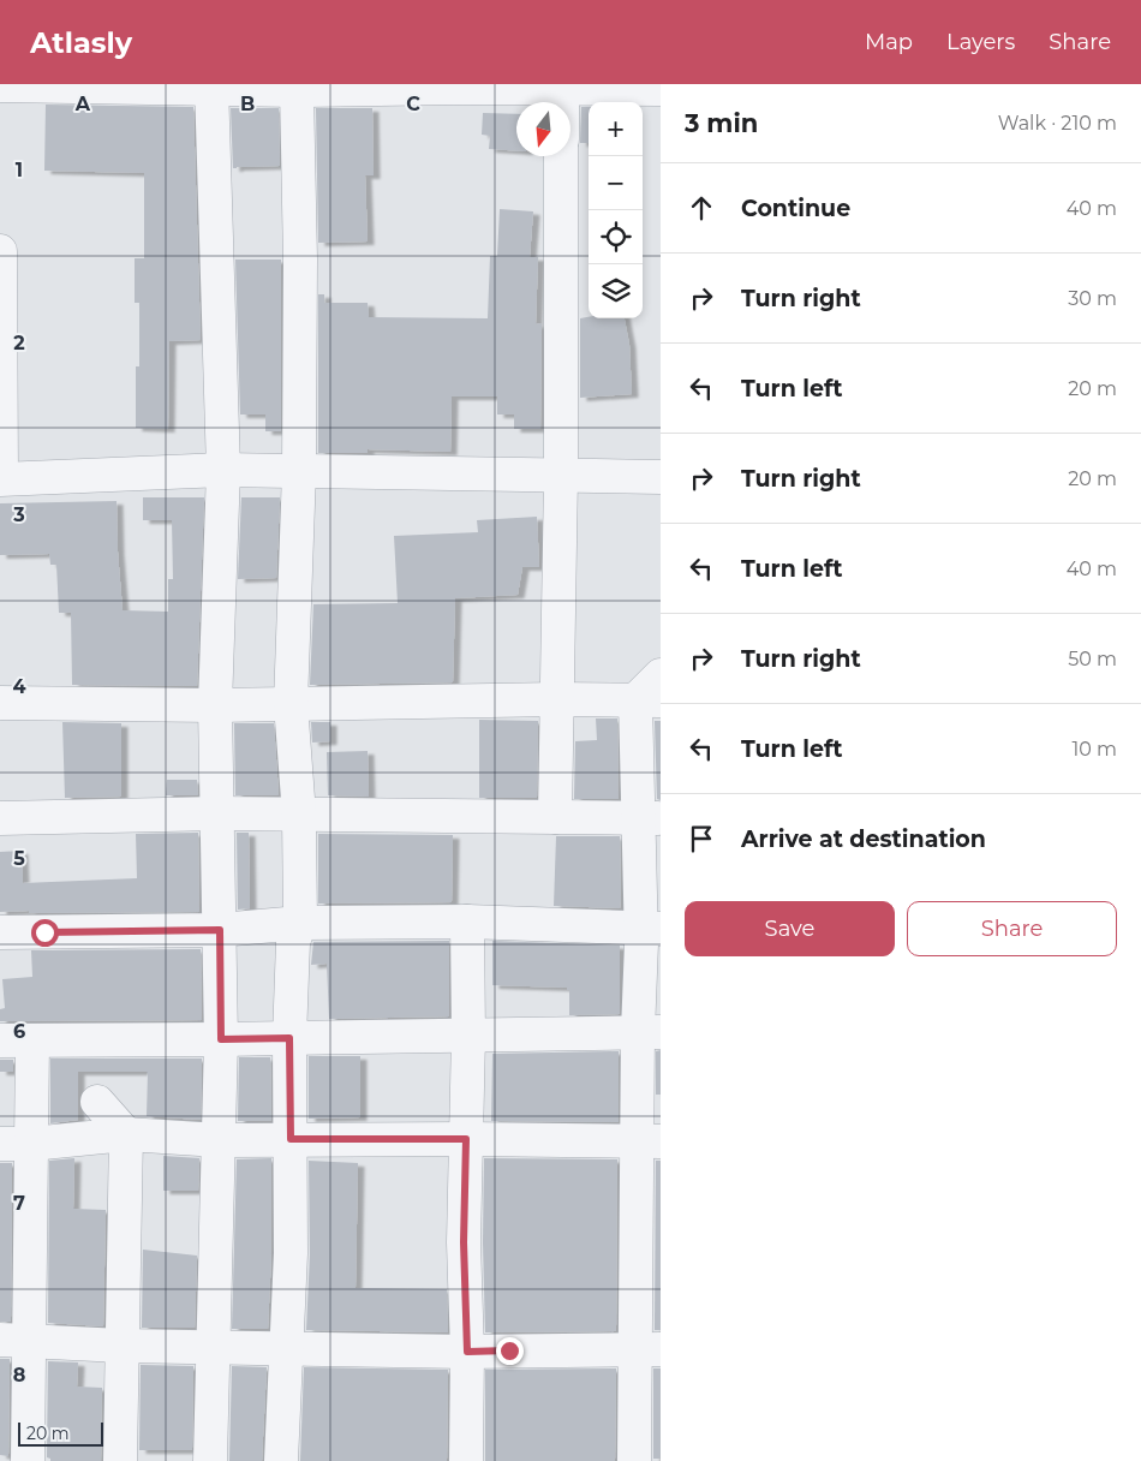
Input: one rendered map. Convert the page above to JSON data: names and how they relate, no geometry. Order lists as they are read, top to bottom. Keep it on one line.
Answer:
{"scale_bar":"20 m","north":"bottom","page":{"header":"Atlasly","nav":["Map","Layers","Share"],"heading":["3 min","Walk · 210 m"],"map_buttons":["+","−"],"list":[["Continue","40 m"],["Turn right","30 m"],["Turn left","20 m"],["Turn right","20 m"],["Turn left","40 m"],["Turn right","50 m"],["Turn left","10 m"],"Arrive at destination"],"buttons":["Save","Share"],"scale":"20 m"},"grid":{"columns":["A","B","C"],"rows":["1","2","3","4","5","6","7","8"]}}
